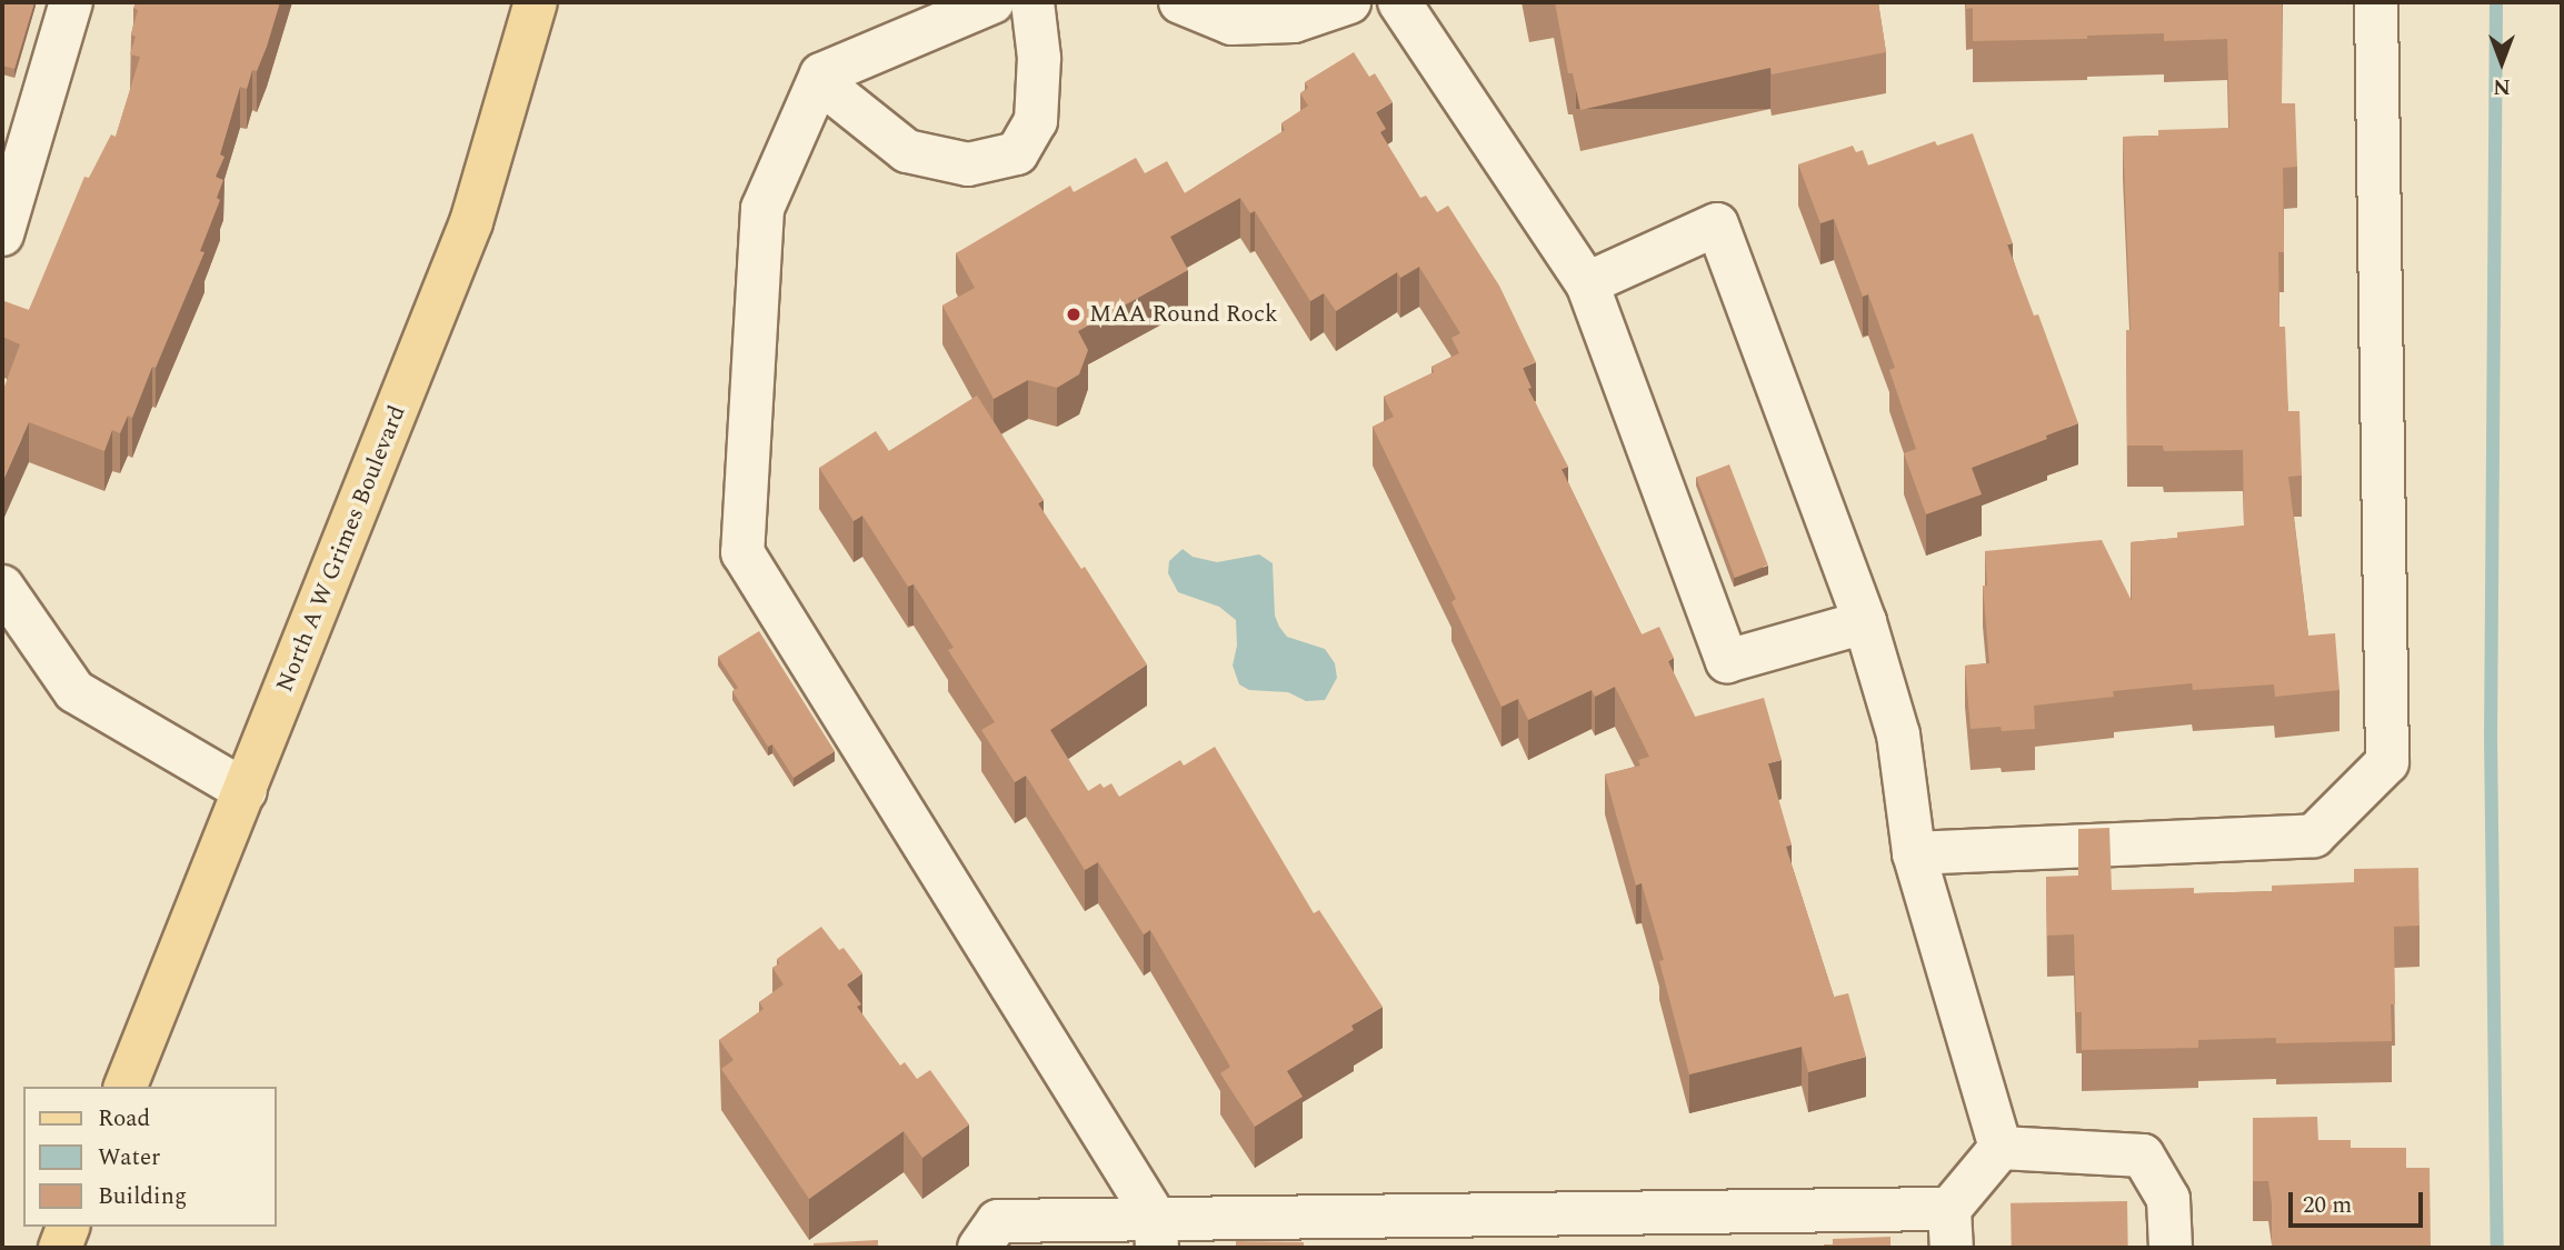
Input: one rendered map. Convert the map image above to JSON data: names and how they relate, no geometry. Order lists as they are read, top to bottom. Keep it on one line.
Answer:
{"streets":{"main road":["North A W Grimes Boulevard"]},"places":["MAA Round Rock"],"legend":["Road","Water","Building"],"scale_bar":"20 m","north":"bottom"}
